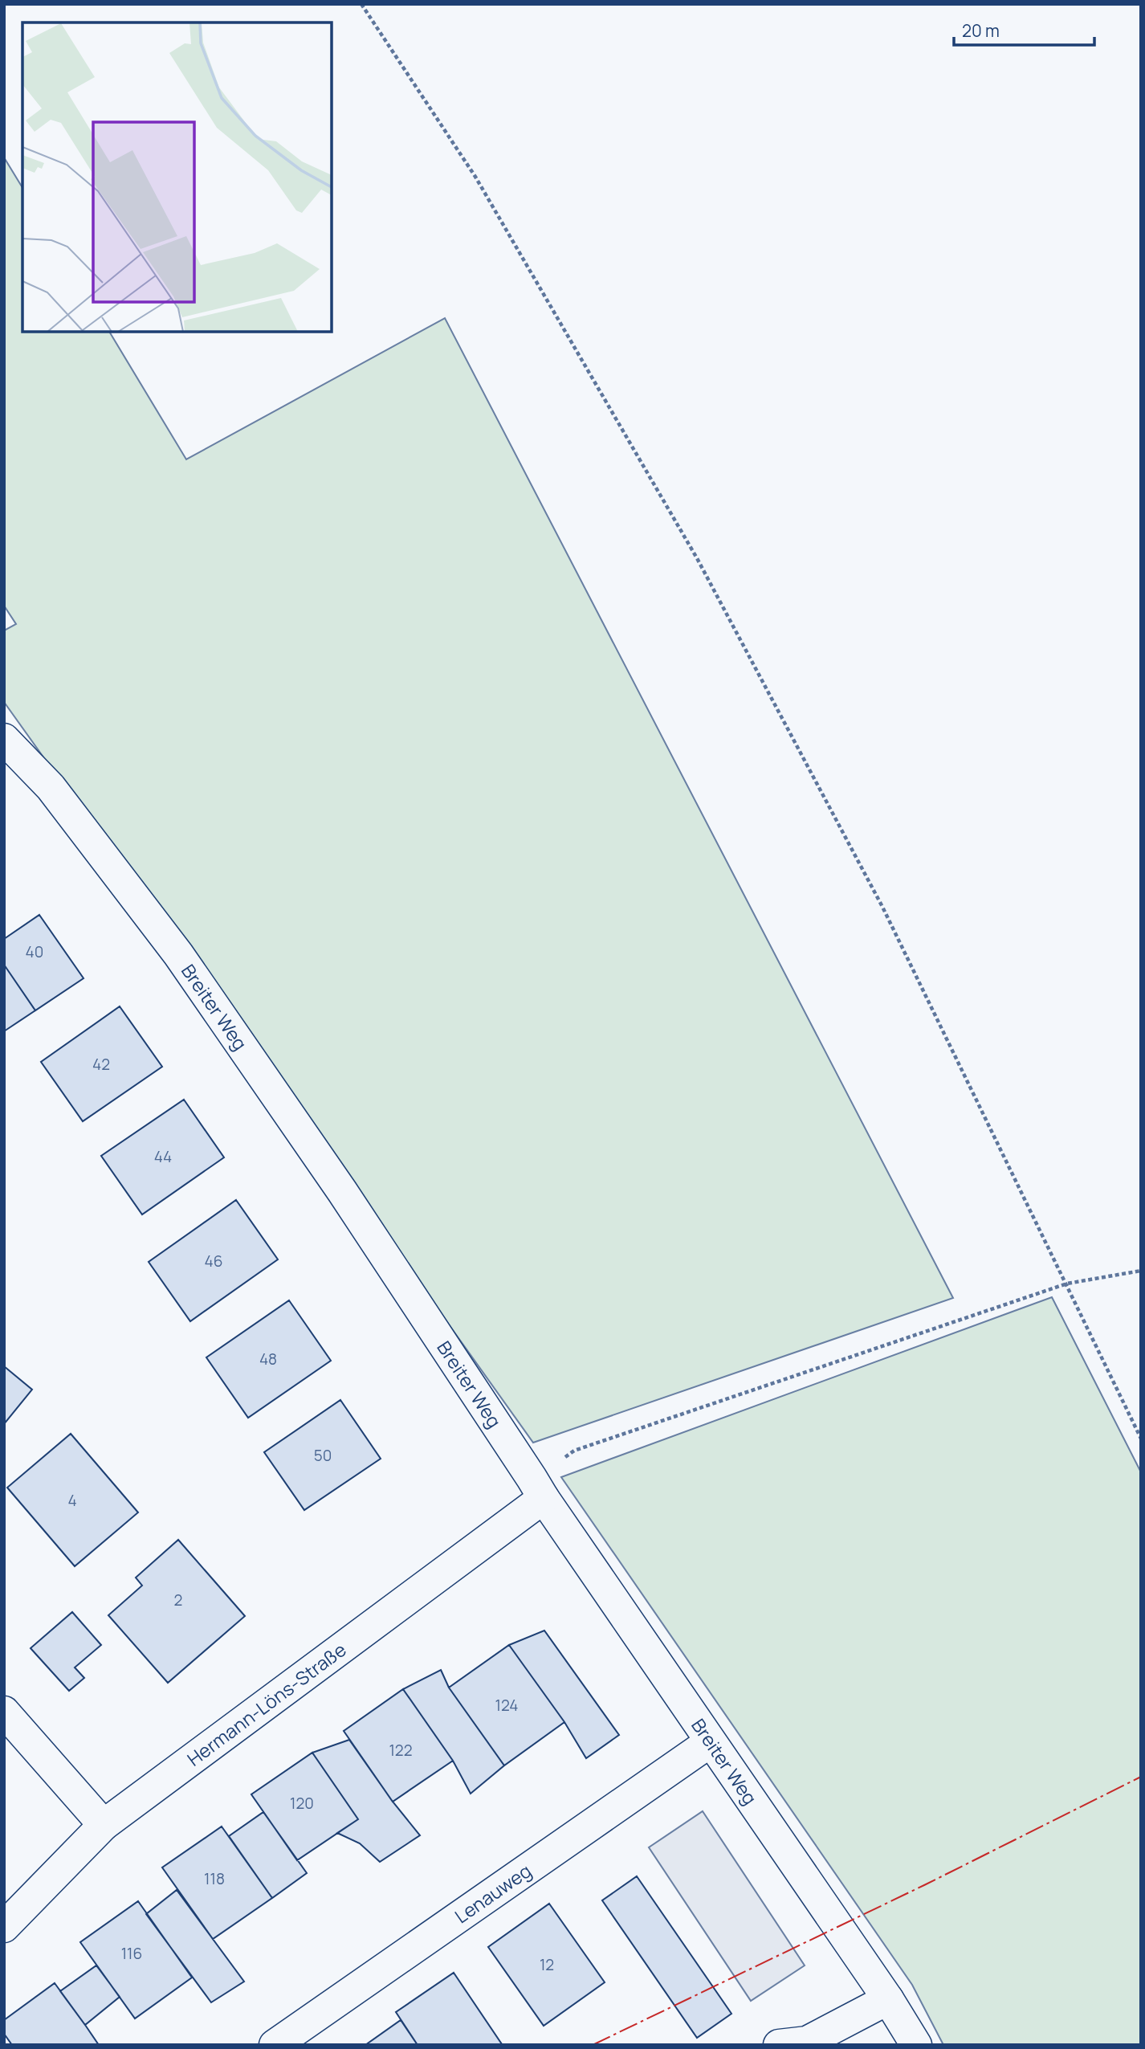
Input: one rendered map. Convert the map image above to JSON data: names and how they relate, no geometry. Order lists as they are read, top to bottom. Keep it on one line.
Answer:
{"streets":{"street":["Breiter Weg","Hermann-Löns-Straße","Lenauweg"]},"crossings":[["Breiter Weg","Hermann-Löns-Straße"],["Breiter Weg","Lenauweg"]],"house_numbers":["40","42","44","46","48","50","4","2","124","122","120","118","116","12"],"scale_bar":"20 m"}
